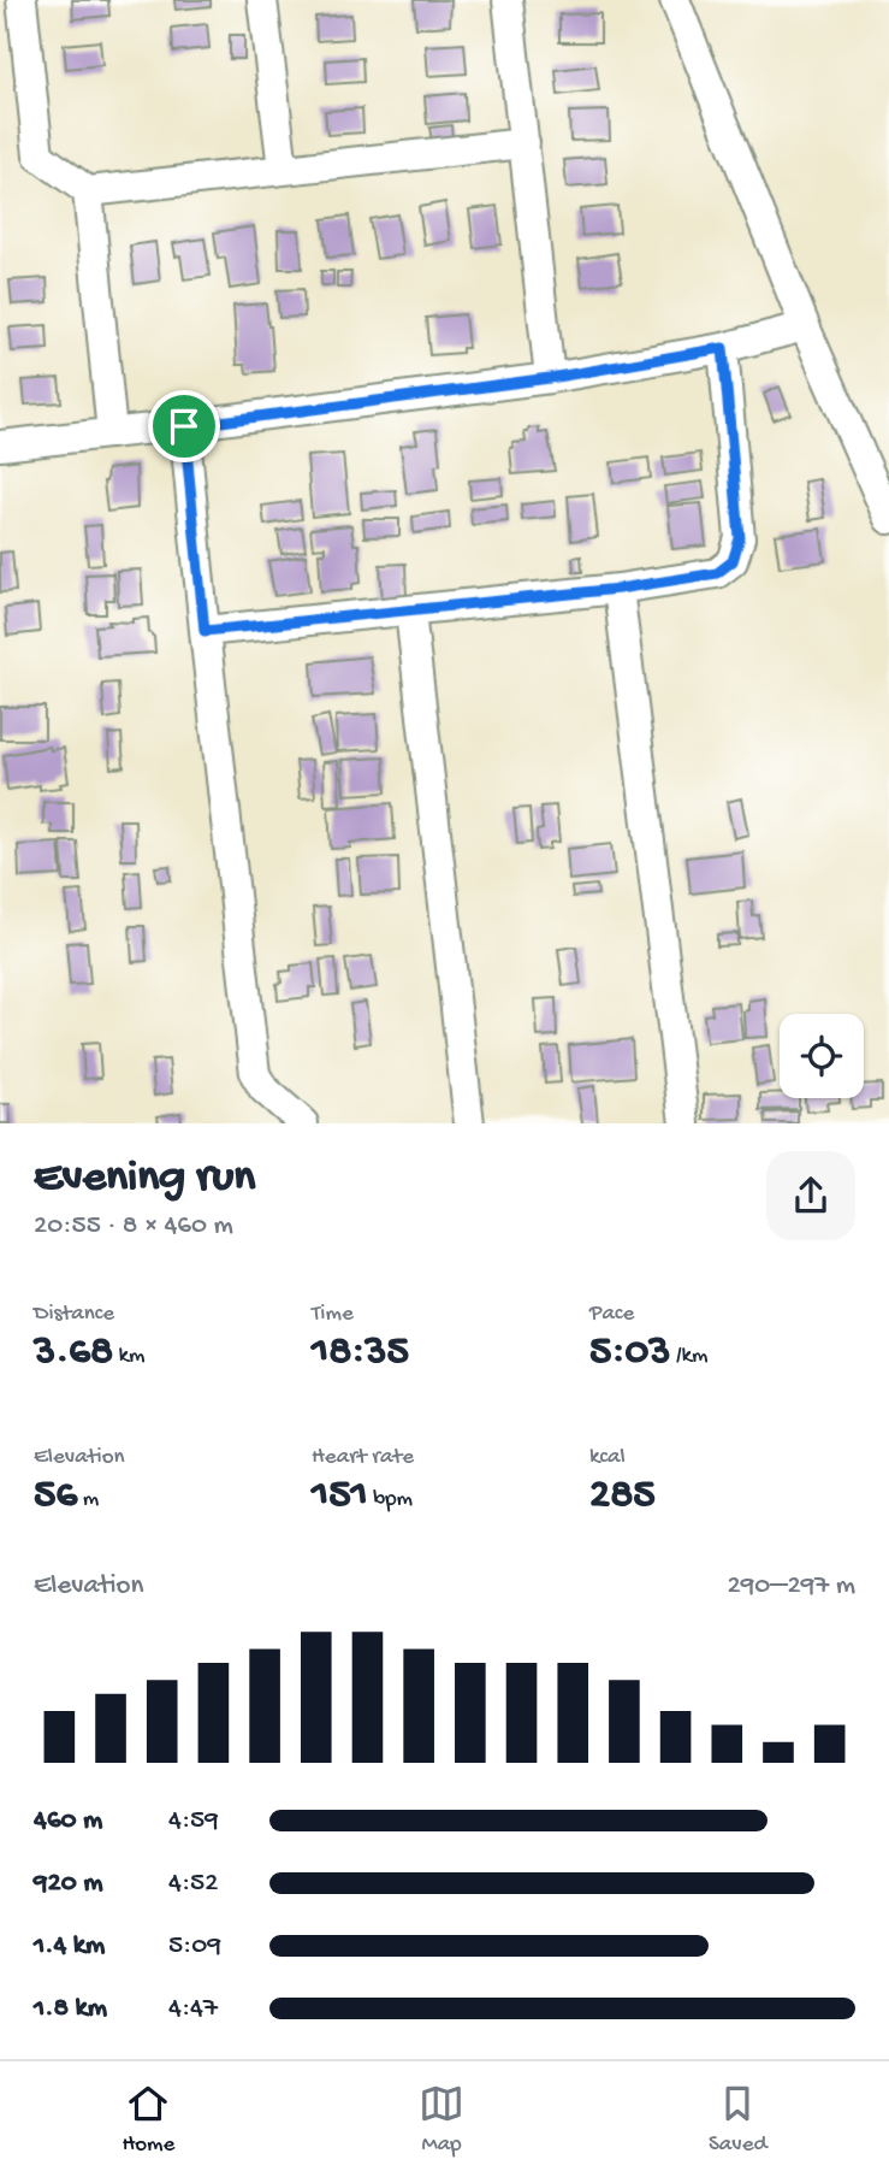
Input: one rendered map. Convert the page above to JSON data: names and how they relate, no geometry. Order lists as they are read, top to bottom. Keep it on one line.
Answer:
{"page":{"heading":["Evening run","20:55 · 8 × 460 m"],"stats":[["Distance","3.68 km"],["Time","18:35"],["Pace","5:03 /km"],["Elevation","56 m"],["Heart rate","151 bpm"],["kcal","285"]],"chart":["Elevation","290–297 m"],"list":[{"name":"460 m","note":"4:59"},{"name":"920 m","note":"4:52"},{"name":"1.4 km","note":"5:09"},{"name":"1.8 km","note":"4:47"}],"tabs":["Home","Map","Saved"]}}
